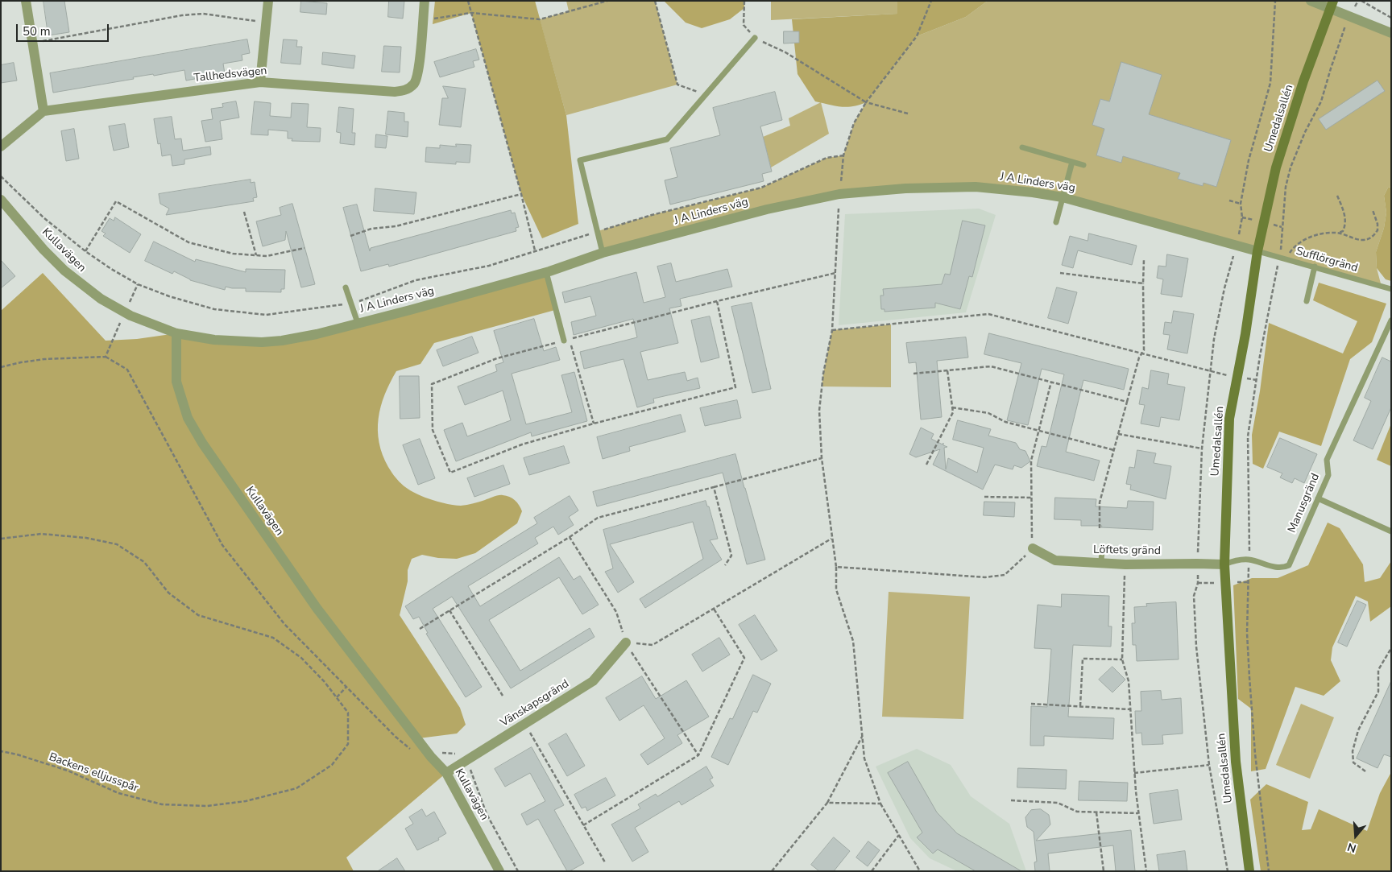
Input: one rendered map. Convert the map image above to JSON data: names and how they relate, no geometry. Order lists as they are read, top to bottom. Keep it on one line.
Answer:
{"streets":{"street":["Tallhedsvägen","Umedalsallén","J A Linders väg","Kullavägen","Löftets gränd","Vänskapsgränd"],"lane":["Sufflörgränd","Manusgränd"],"path":["Backens elljusspår"]},"crossings":[["Umedalsallén","J A Linders väg"],["Umedalsallén","Sufflörgränd"],["Umedalsallén","Manusgränd"],["Umedalsallén","Löftets gränd"],["J A Linders väg","Kullavägen"],["J A Linders väg","Sufflörgränd"],["Kullavägen","Vänskapsgränd"],["Manusgränd","Löftets gränd"]],"scale_bar":"50 m","north":"bottom"}
